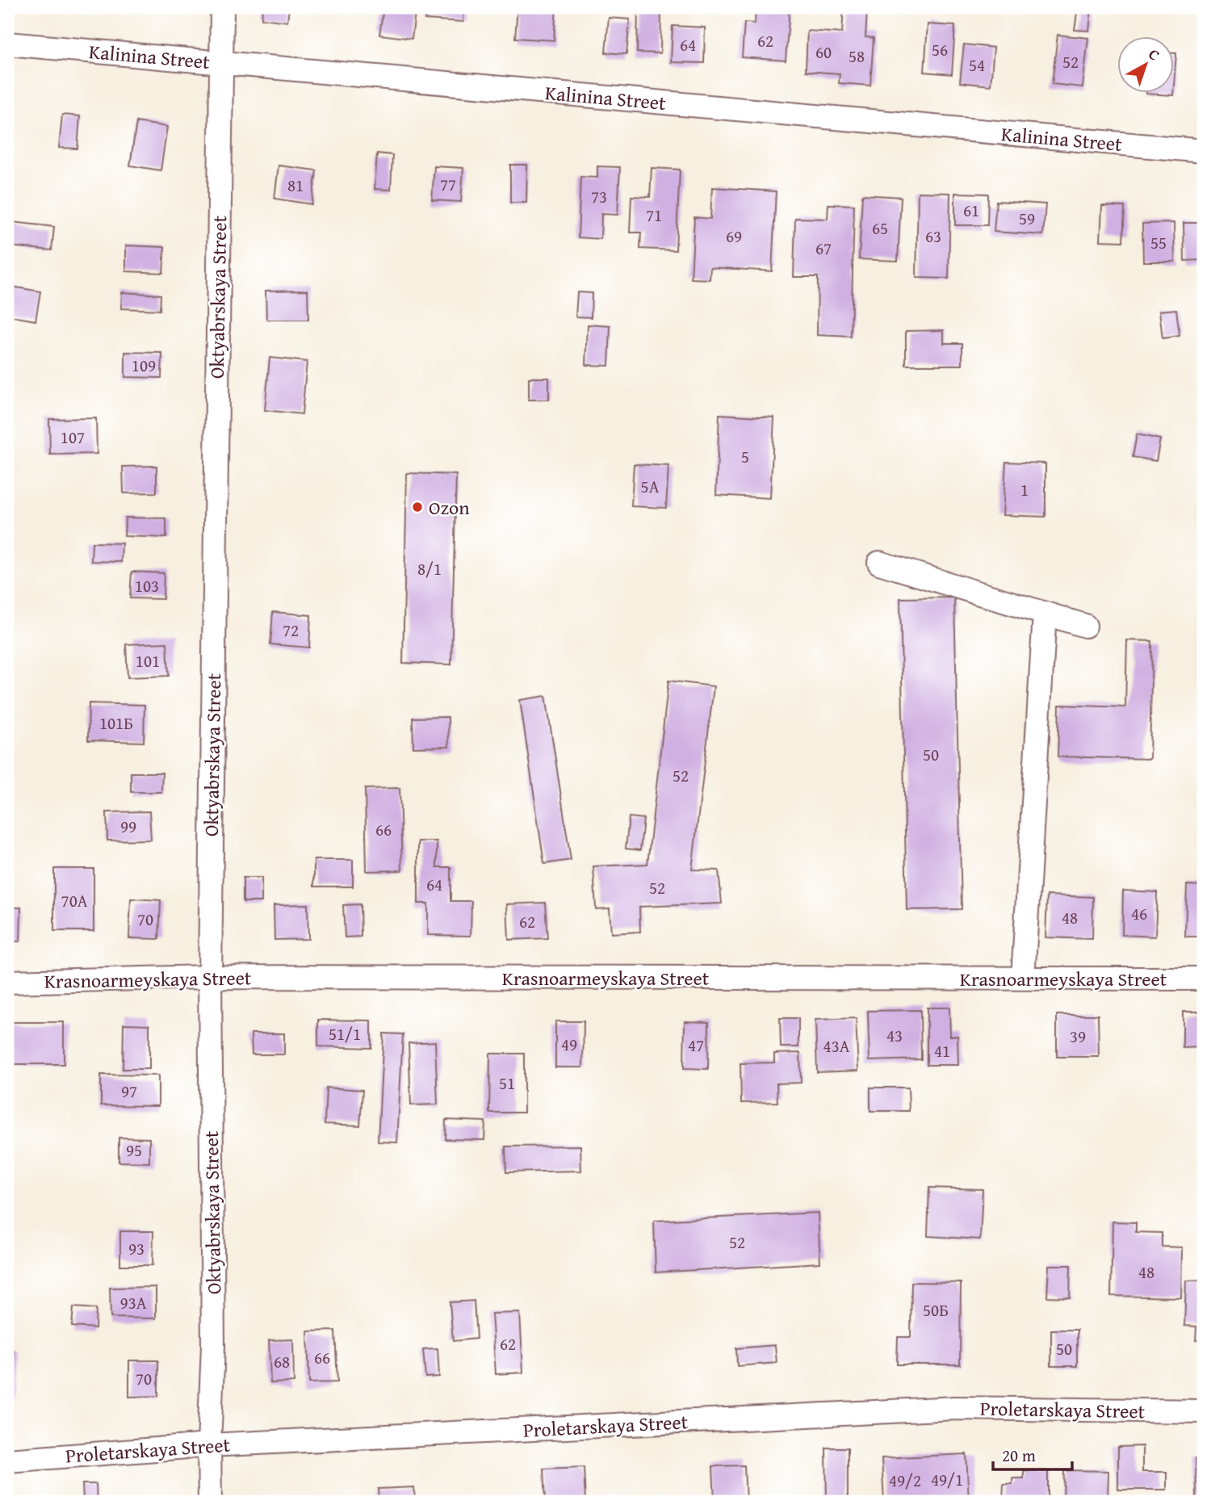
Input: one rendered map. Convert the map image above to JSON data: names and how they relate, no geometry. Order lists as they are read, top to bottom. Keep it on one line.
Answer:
{"streets":{"street":["Kalinina Street","Oktyabrskaya Street","Krasnoarmeyskaya Street","Proletarskaya Street"]},"crossings":[["Kalinina Street","Oktyabrskaya Street"],["Oktyabrskaya Street","Krasnoarmeyskaya Street"],["Oktyabrskaya Street","Proletarskaya Street"]],"places":["Ozon"],"house_numbers":["62","64","56","60","58","52","54","77","81","73","61","71","59","65","69","63","55","67","109","107","5","5А","1","8/1","103","72","101","101Б","50","52","99","66","64","52","70А","46","48","70","62","51/1","43","39","49","47","43А","41","51","97","95","52","93","48","93А","50Б","62","50","66","68","70","49/1","49/2"],"scale_bar":"20 m","north":"top right"}
